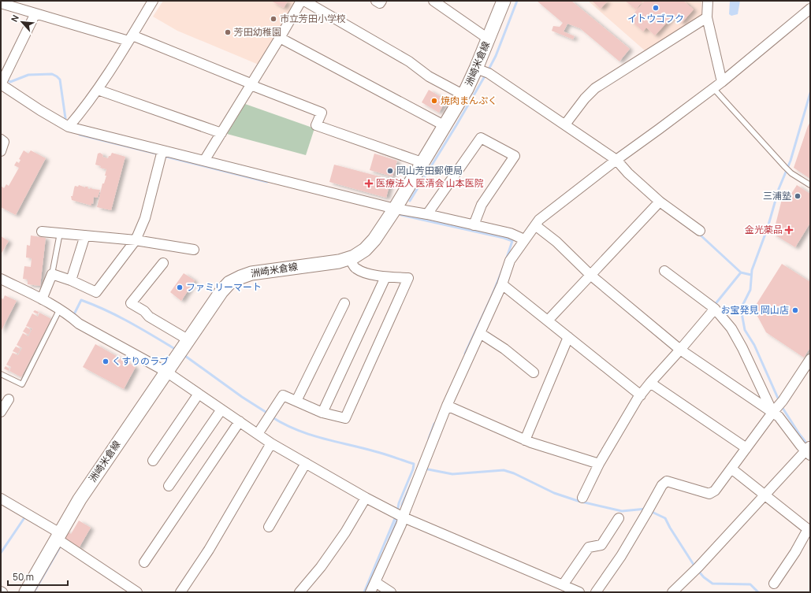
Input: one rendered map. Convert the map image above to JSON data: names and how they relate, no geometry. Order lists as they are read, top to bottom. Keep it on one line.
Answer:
{"streets":{"main road":["洲崎米倉線"]},"places":{"other":["イトウゴフク","市立芳田小学校","芳田幼稚園","焼肉まんぷく","岡山芳田郵便局","三浦塾","ファミリーマート","お宝発見 岡山店","くすりのラブ"],"health":["医療法人 医清会 山本医院","金光薬品"]},"scale_bar":"50 m","north":"top left"}
